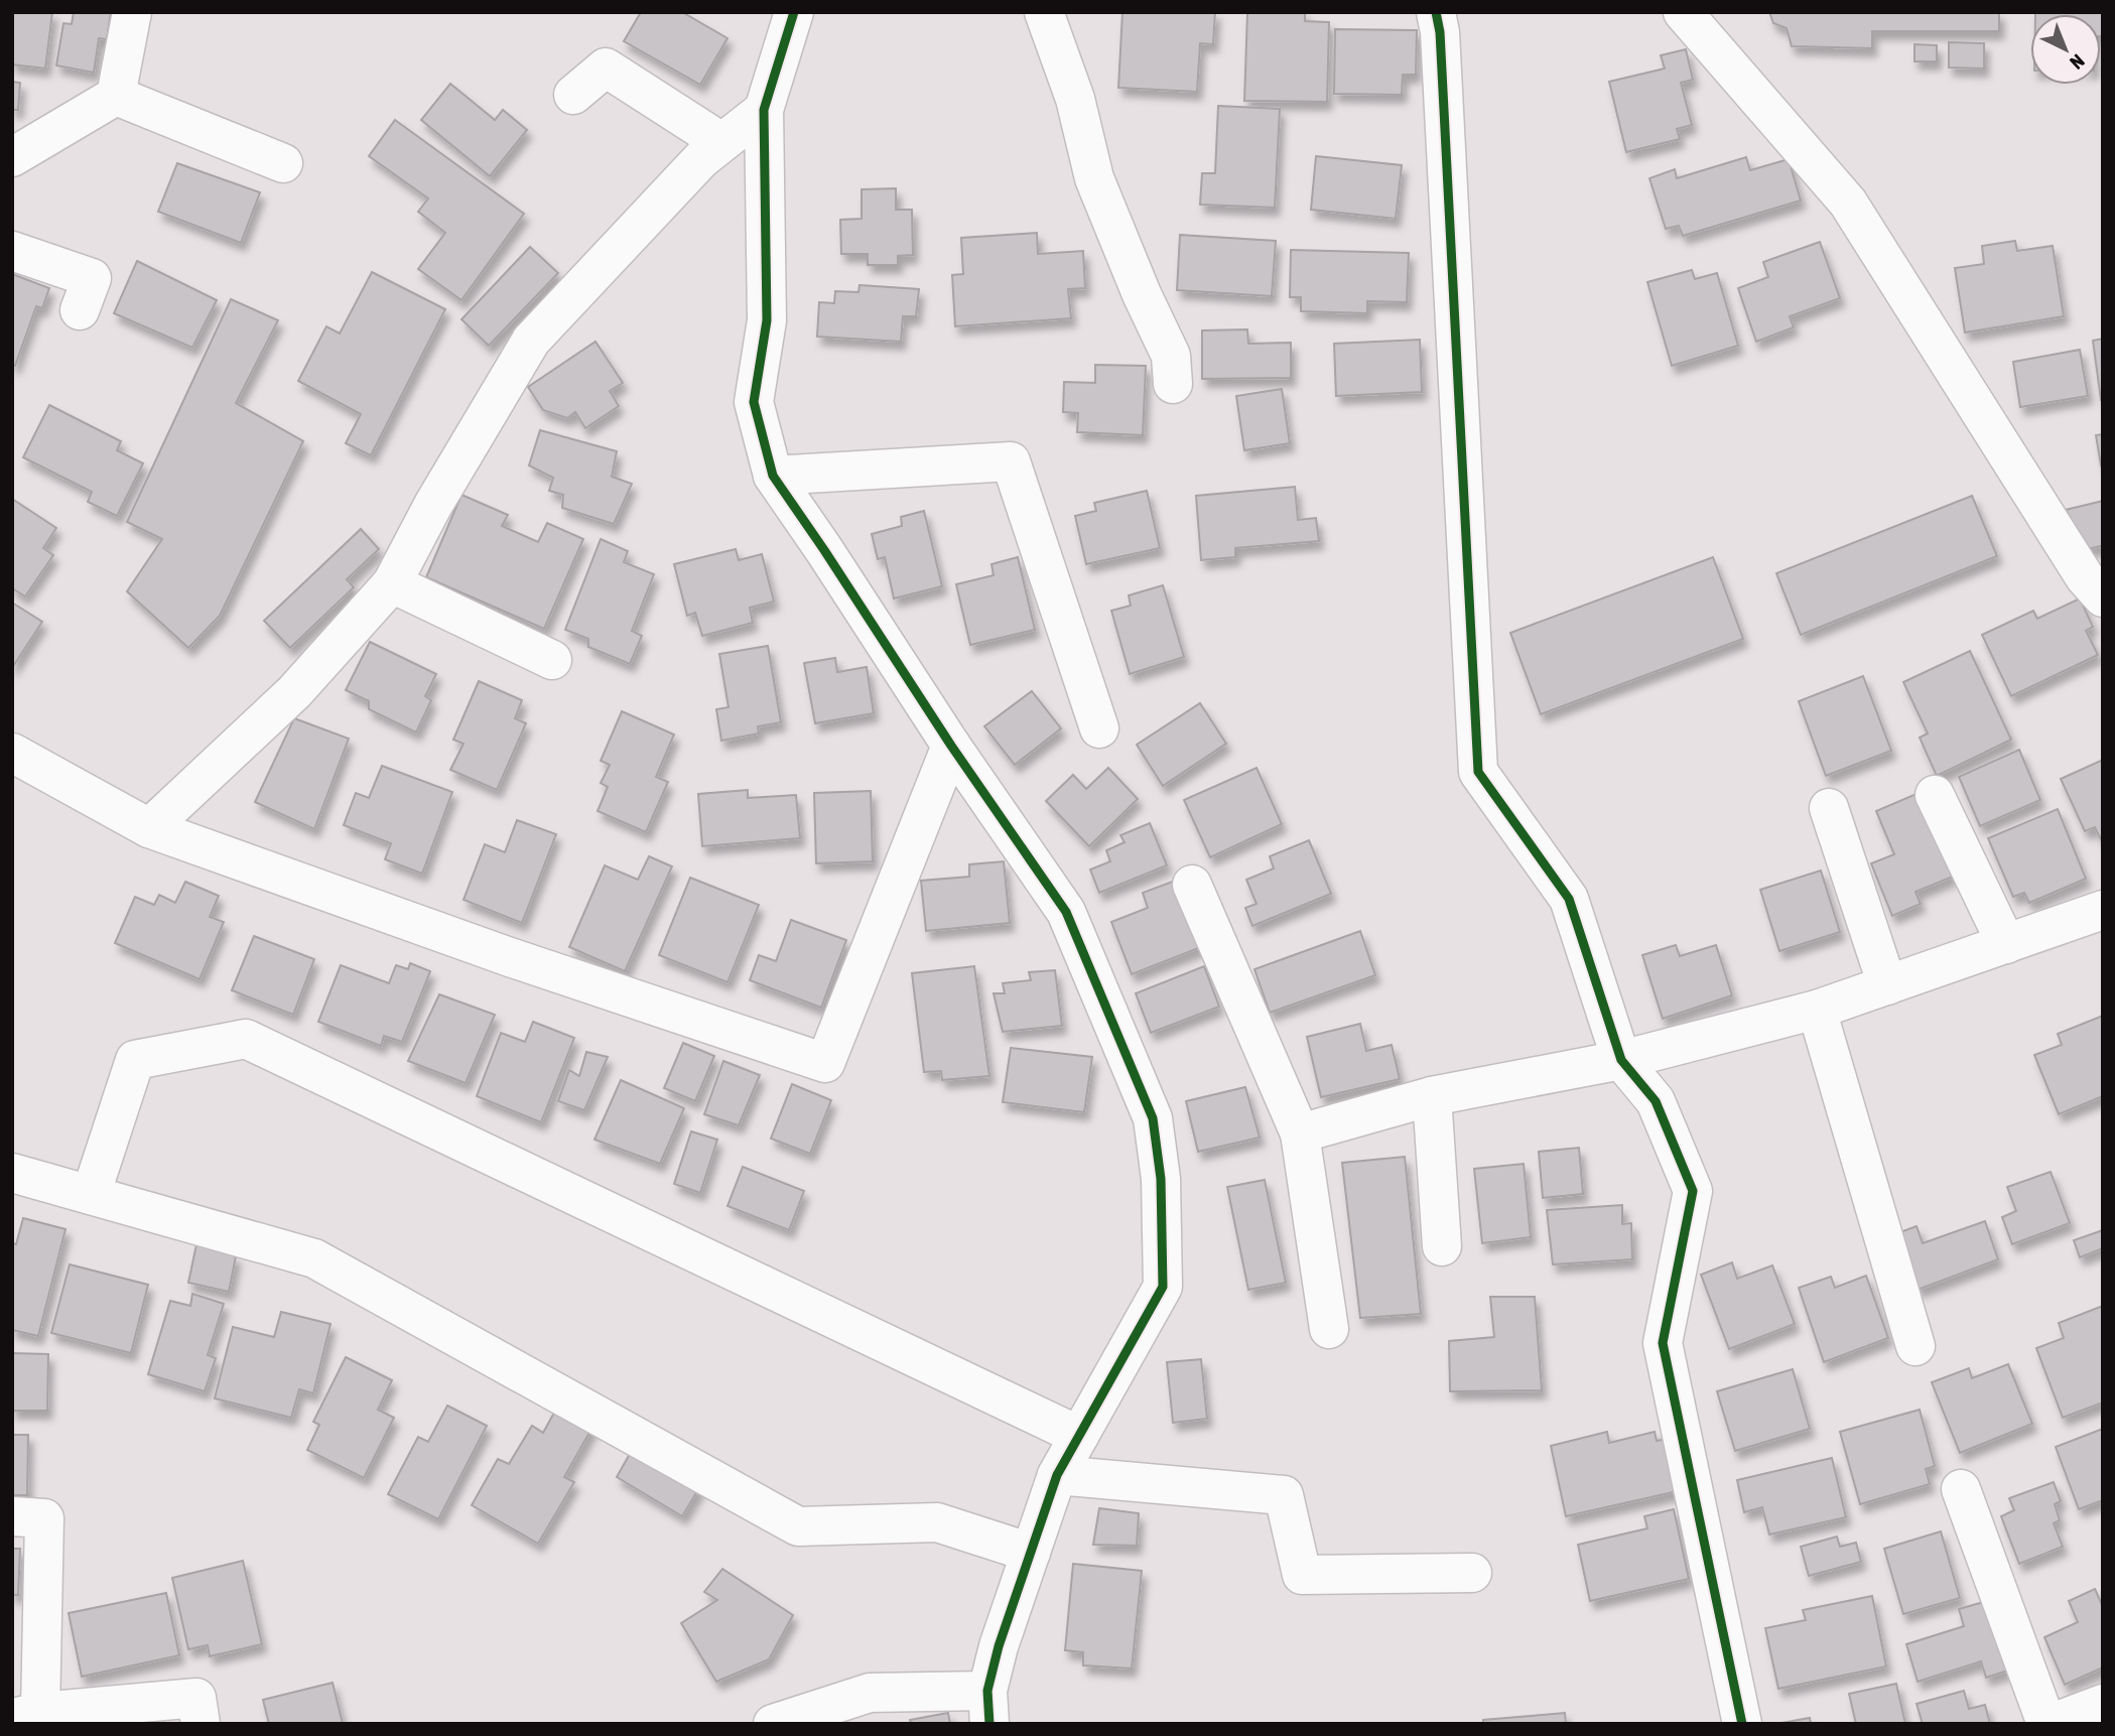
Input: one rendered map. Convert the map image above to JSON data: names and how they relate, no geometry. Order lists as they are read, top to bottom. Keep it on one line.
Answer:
{"north":"bottom right"}
